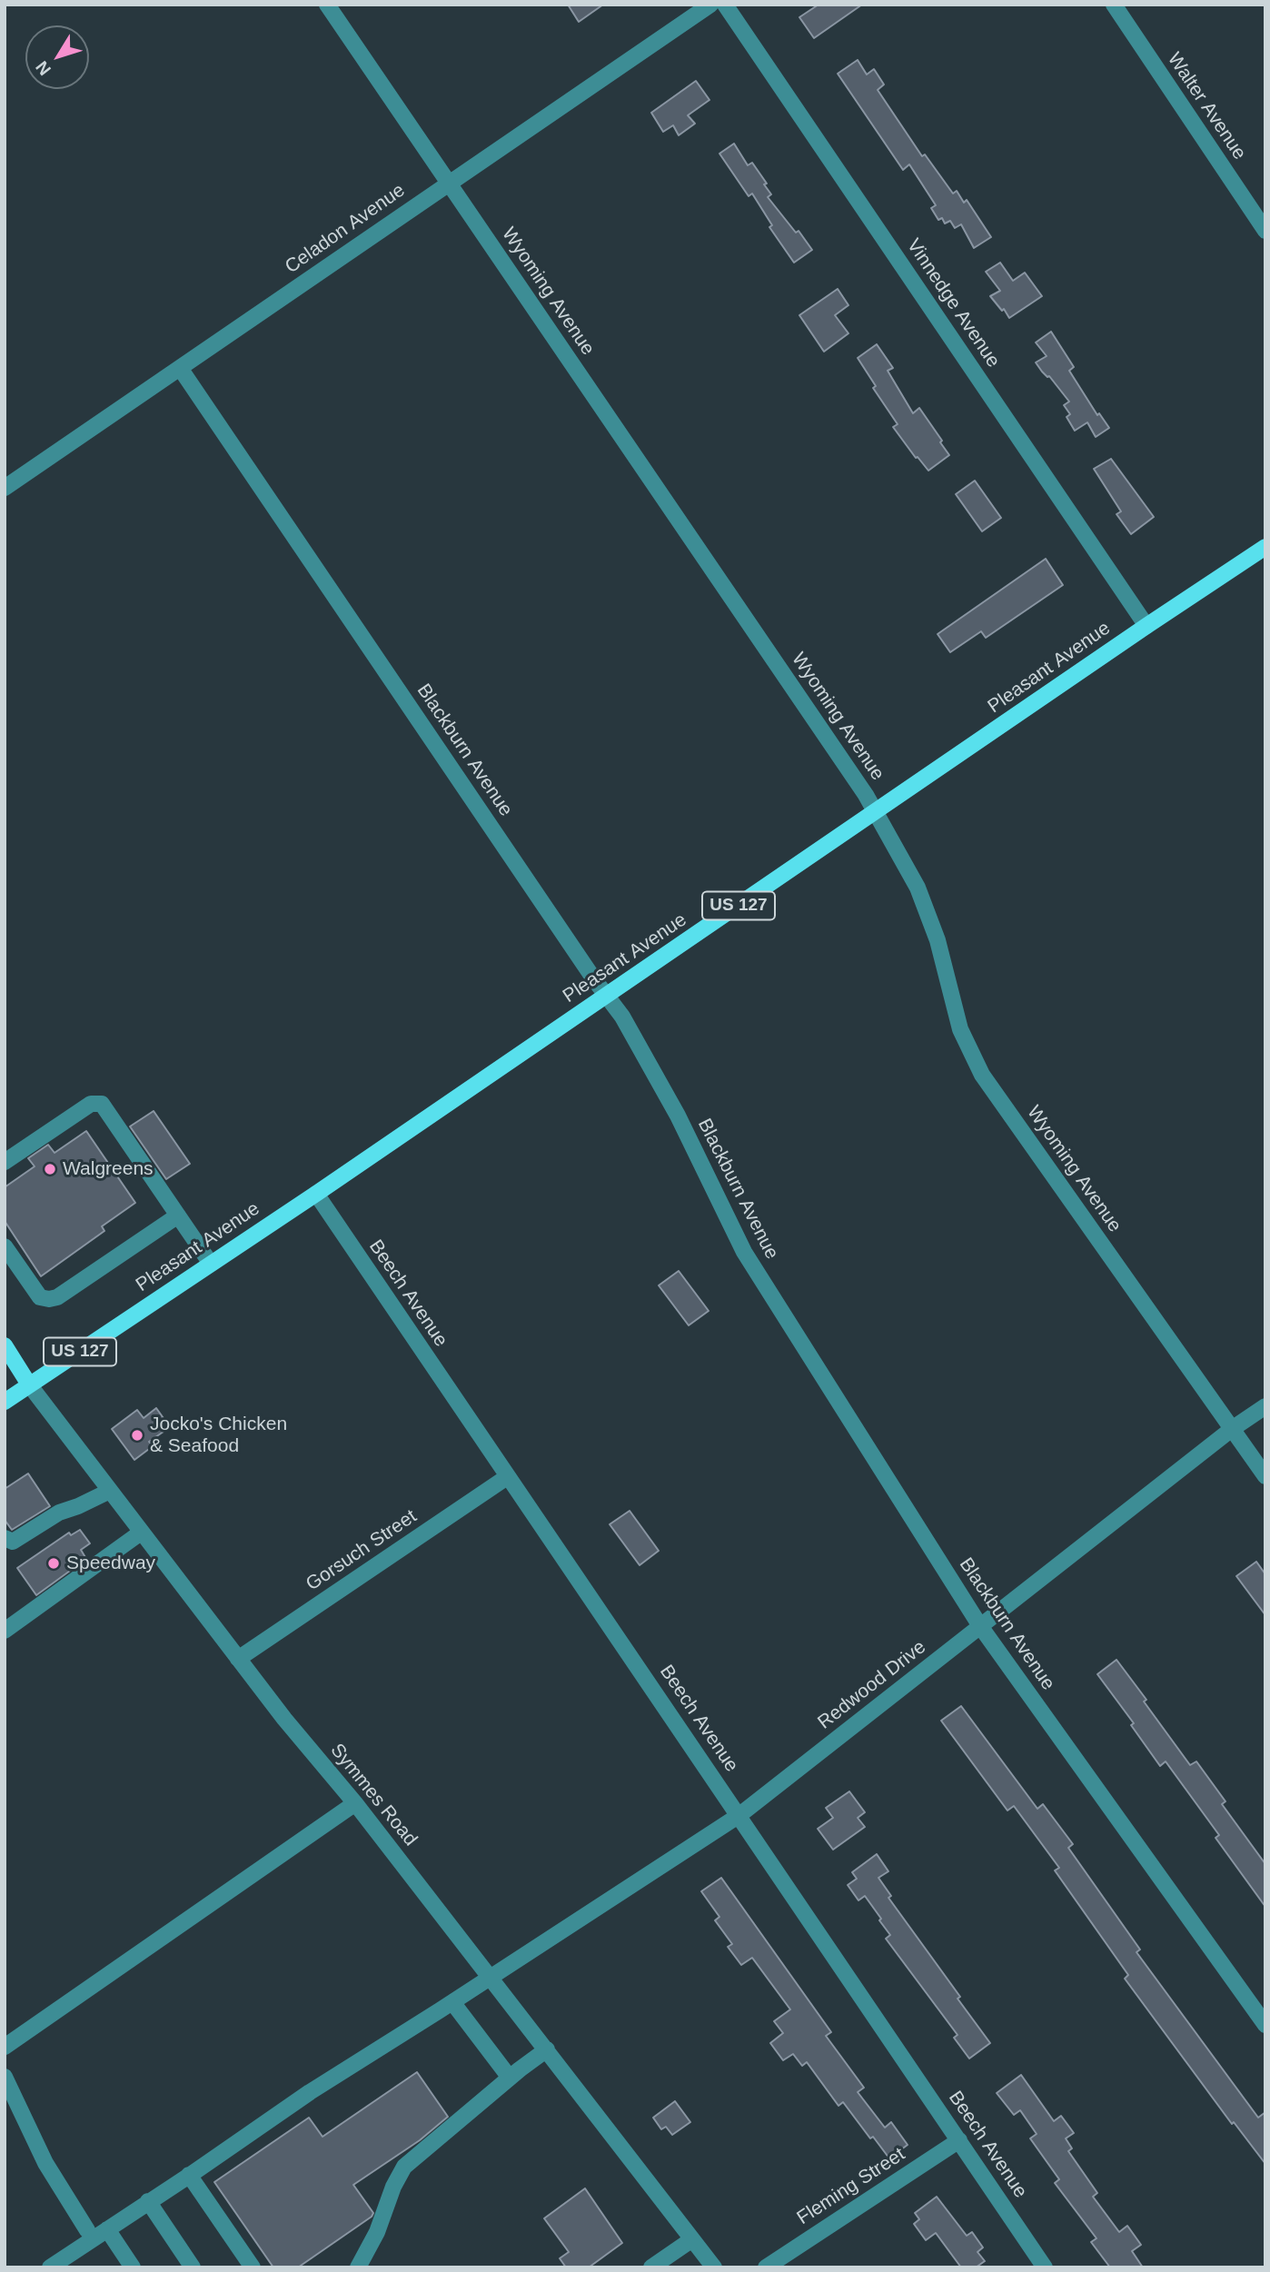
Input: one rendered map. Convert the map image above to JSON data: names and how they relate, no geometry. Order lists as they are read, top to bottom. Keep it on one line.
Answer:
{"streets":{"main road":["Pleasant Avenue","US 127","Symmes Road"],"street":["Walter Avenue","Celadon Avenue","Wyoming Avenue","Vinnedge Avenue","Blackburn Avenue","Beech Avenue","Gorsuch Street","Redwood Drive","Fleming Street"]},"crossings":[["Celadon Avenue","Wyoming Avenue"],["Celadon Avenue","Blackburn Avenue"],["Wyoming Avenue","Pleasant Avenue"],["Wyoming Avenue","Redwood Drive"],["Vinnedge Avenue","Pleasant Avenue"],["Pleasant Avenue","Blackburn Avenue"],["Pleasant Avenue","Beech Avenue"],["Pleasant Avenue","Symmes Road"],["Blackburn Avenue","Redwood Drive"],["Beech Avenue","Gorsuch Street"],["Beech Avenue","Redwood Drive"],["Beech Avenue","Fleming Street"],["Gorsuch Street","Symmes Road"],["Redwood Drive","Symmes Road"]],"places":["Walgreens","Jocko's Chicken & Seafood","Speedway"],"north":"bottom left"}
